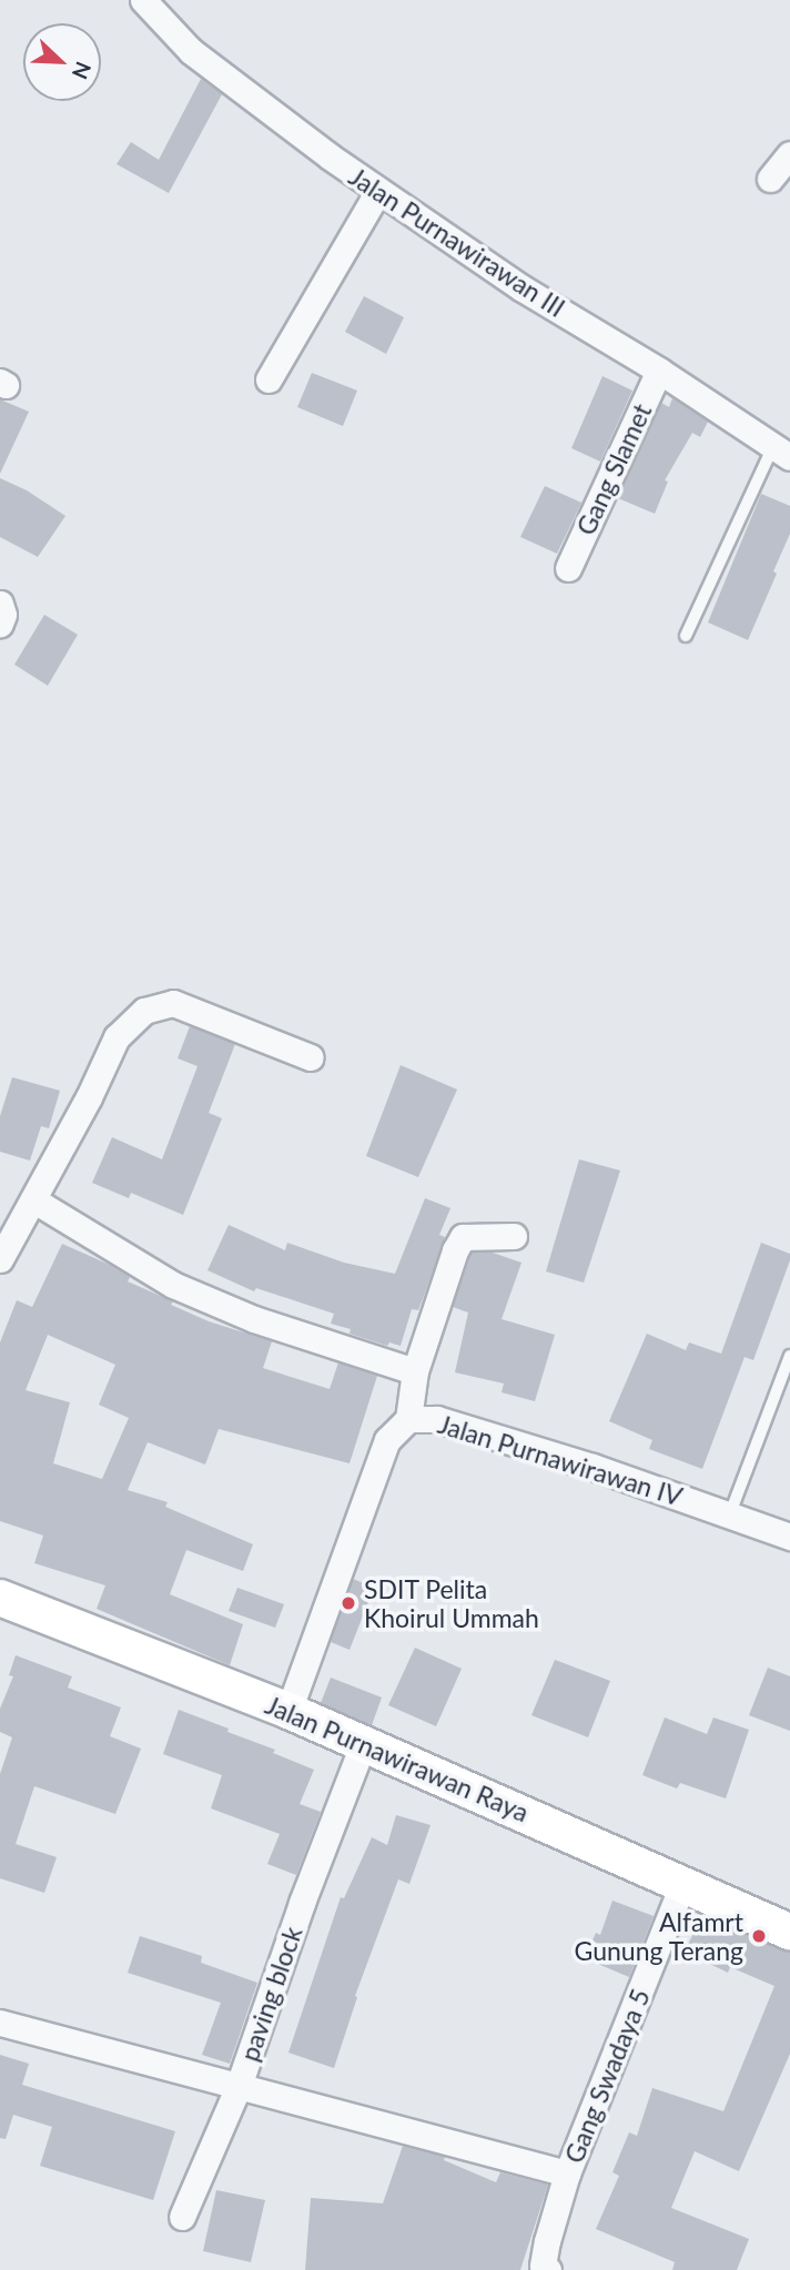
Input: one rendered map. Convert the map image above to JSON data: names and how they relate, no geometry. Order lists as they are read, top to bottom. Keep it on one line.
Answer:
{"streets":{"street":["Jalan Purnawirawan III","Gang Slamet","Jalan Purnawirawan IV","Jalan Purnawirawan Raya","paving block","Gang Swadaya 5"]},"crossings":[["Jalan Purnawirawan III","Gang Slamet"],["Jalan Purnawirawan IV","Jalan Purnawirawan Raya"],["Jalan Purnawirawan Raya","paving block"],["Jalan Purnawirawan Raya","Gang Swadaya 5"]],"places":["SDIT Pelita Khoirul Ummah","Alfamrt Gunung Terang"],"north":"bottom right"}
